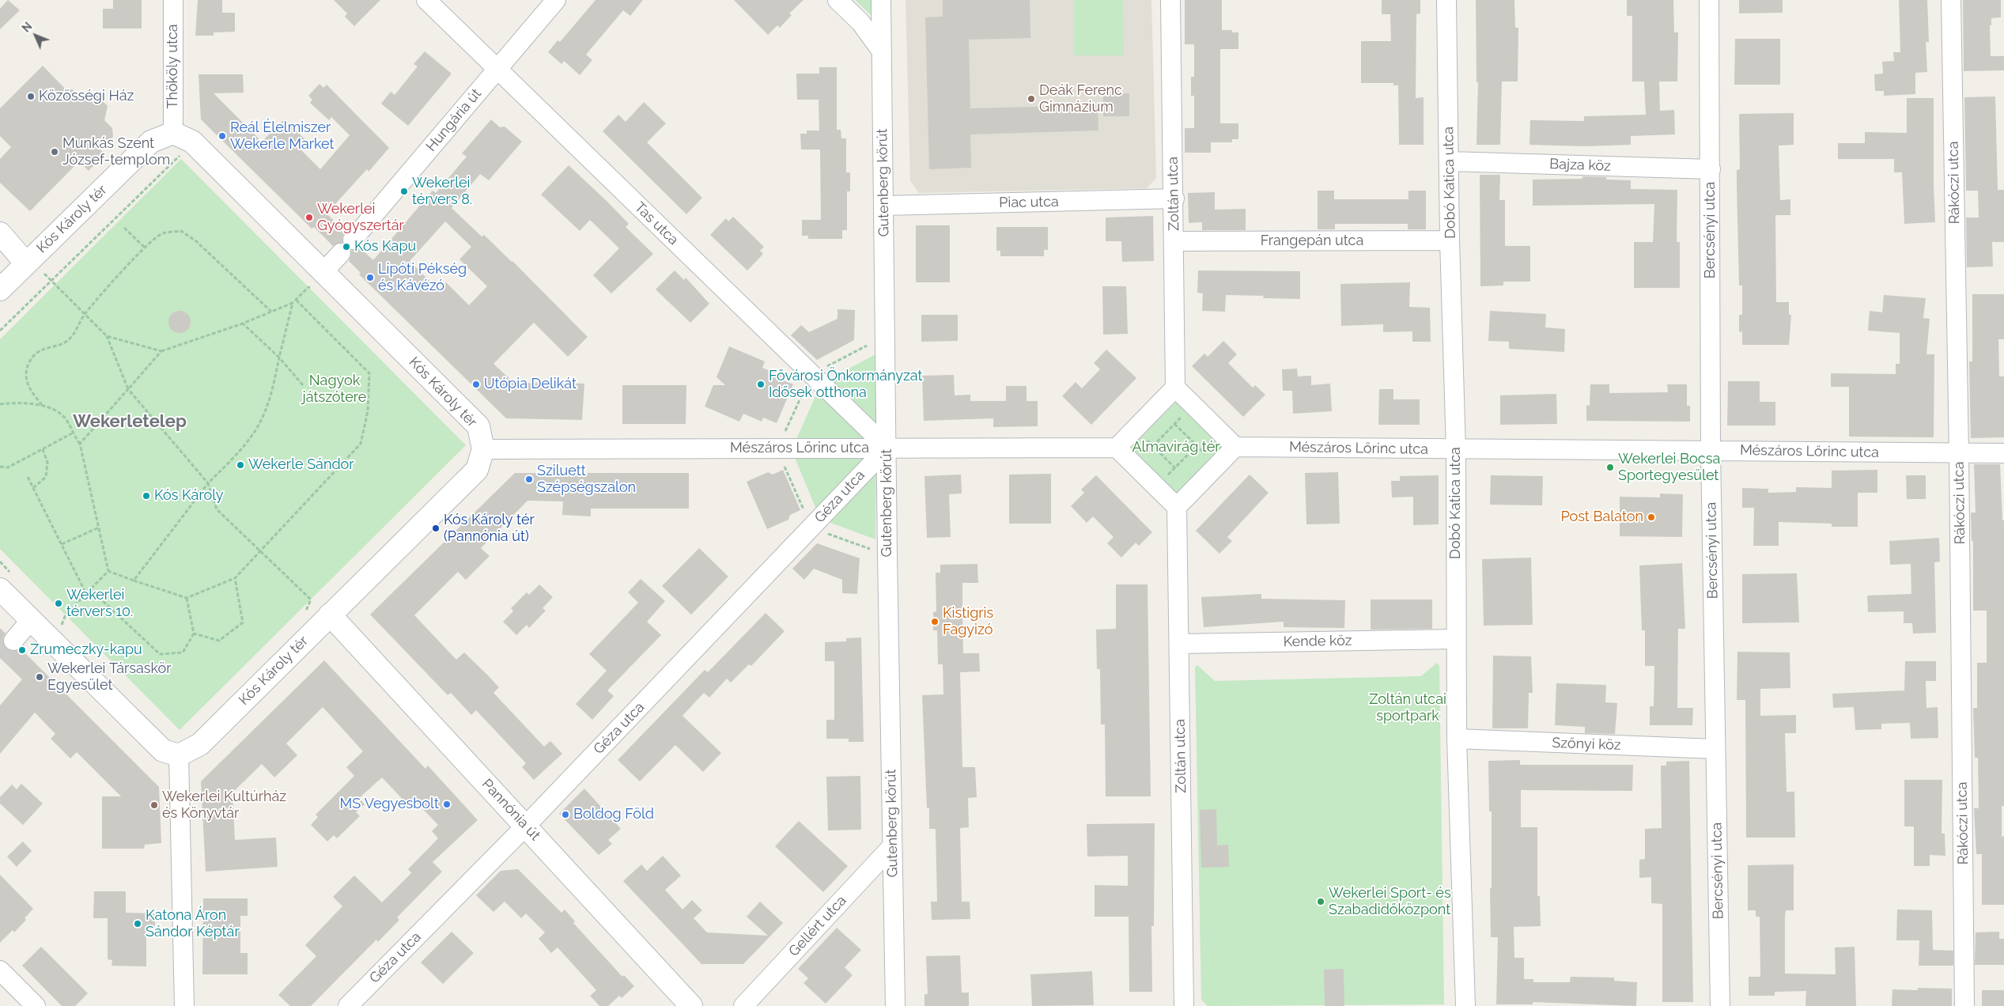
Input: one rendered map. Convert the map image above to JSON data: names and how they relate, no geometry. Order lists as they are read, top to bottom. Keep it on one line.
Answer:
{"streets":{"street":["Thököly utca","Hungária út","Bajza köz","Gutenberg körút","Dobó Katica utca","Rákóczi utca","Zoltán utca","Piac utca","Kós Károly tér","Tas utca","Bercsényi utca","Frangepán utca","Mészáros Lőrinc utca","Géza utca","Kende köz","Szőnyi köz","Pannónia út","Gellért utca"]},"crossings":[["Thököly utca","Kós Károly tér"],["Hungária út","Kós Károly tér"],["Hungária út","Tas utca"],["Bajza köz","Dobó Katica utca"],["Bajza köz","Bercsényi utca"],["Gutenberg körút","Piac utca"],["Gutenberg körút","Tas utca"],["Gutenberg körút","Mészáros Lőrinc utca"],["Gutenberg körút","Géza utca"],["Gutenberg körút","Gellért utca"],["Dobó Katica utca","Frangepán utca"],["Dobó Katica utca","Mészáros Lőrinc utca"],["Dobó Katica utca","Kende köz"],["Dobó Katica utca","Szőnyi köz"],["Rákóczi utca","Mészáros Lőrinc utca"],["Zoltán utca","Piac utca"],["Zoltán utca","Frangepán utca"],["Zoltán utca","Kende köz"],["Kós Károly tér","Mészáros Lőrinc utca"],["Kós Károly tér","Pannónia út"],["Tas utca","Mészáros Lőrinc utca"],["Tas utca","Géza utca"],["Bercsényi utca","Mészáros Lőrinc utca"],["Bercsényi utca","Szőnyi köz"],["Mészáros Lőrinc utca","Géza utca"],["Géza utca","Pannónia út"]],"districts":["Wekerletelep"],"parks":["Nagyok játszótere","Almavirág tér","Zoltán utcai sportpark"],"places":["Közösségi Ház","Deák Ferenc Gimnázium","Reál Élelmiszer Wekerle Market","Munkás Szent József-templom","Wekerlei térvers 8.","Wekerlei Gyógyszertár","Kós Kapu","Lipóti Pékség és Kávézó","Utópia Delikát","Fővárosi Önkormányzat Idősek otthona","Wekerle Sándor","Wekerlei Bocsa Sportegyesület","Sziluett Szépségszalon","Kós Károly","Post Balaton","Kós Károly tér (Pannónia út)","Wekerlei térvers 10.","Kistigris Fagyizó","Zrumeczky-kapu","Wekerlei Társaskör Egyesület","MS Vegyesbolt","Wekerlei Kultúrház és Könyvtár","Boldog Föld","Wekerlei Sport- és Szabadidőközpont","Katona Áron Sándor Képtár"],"north":"top left"}
